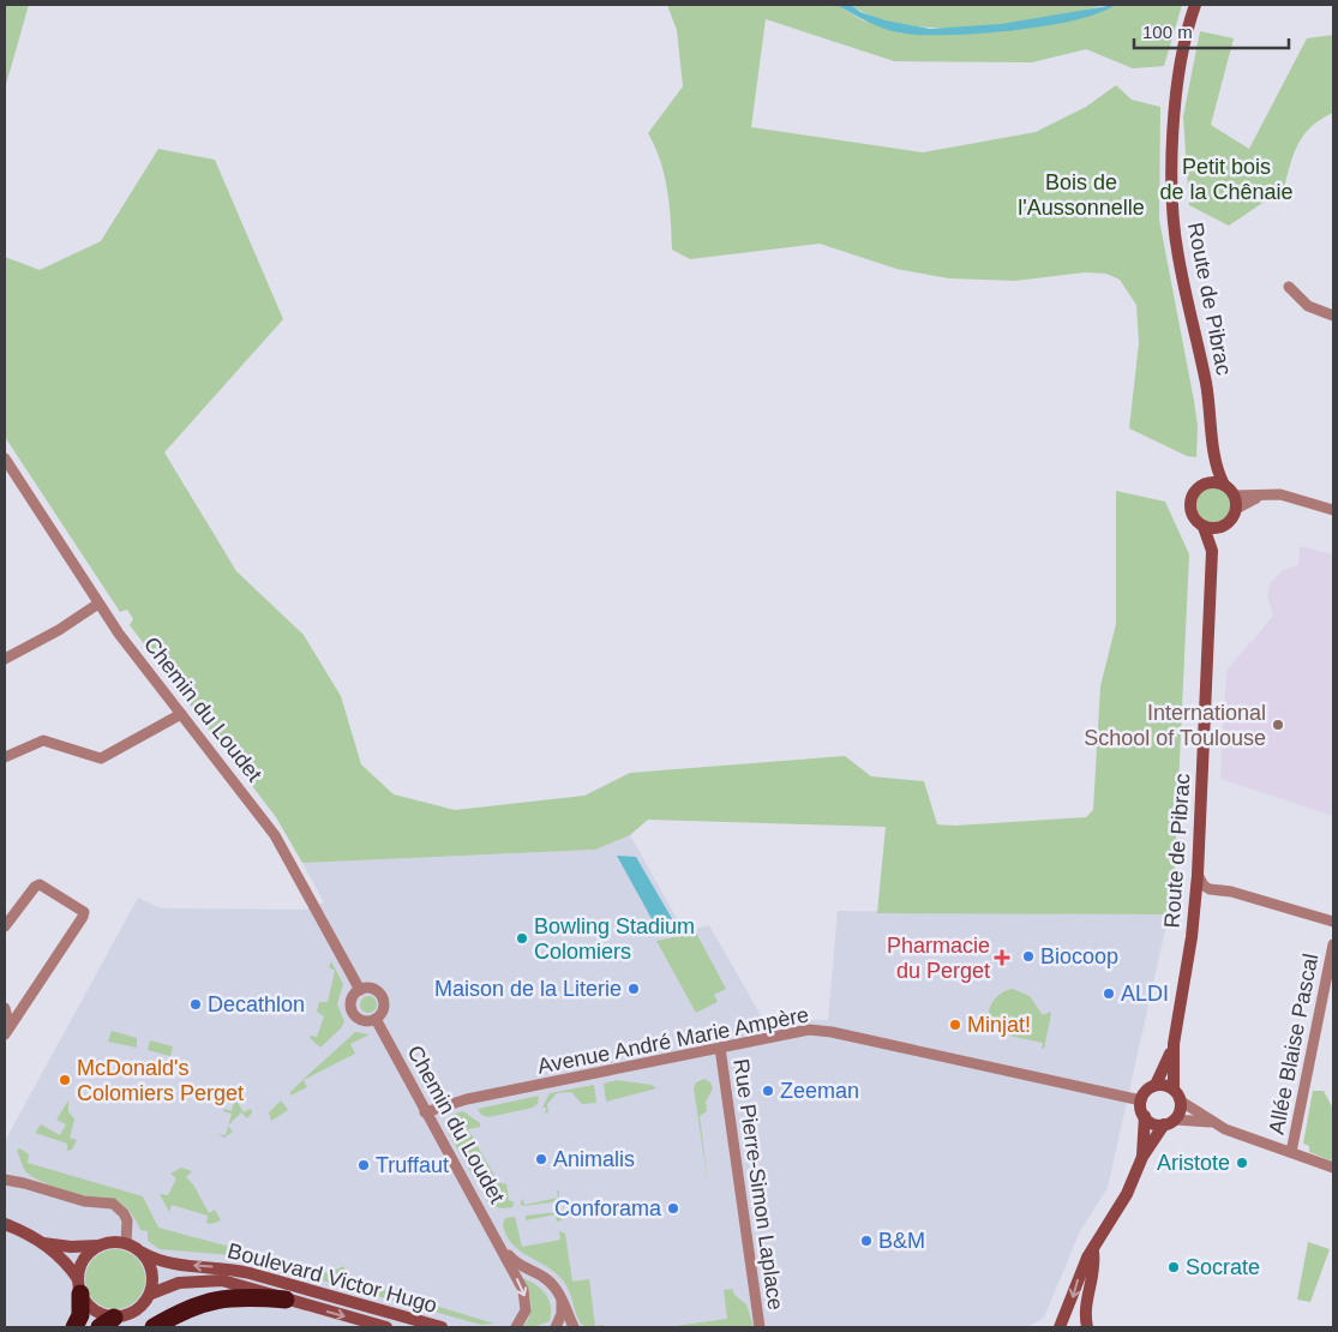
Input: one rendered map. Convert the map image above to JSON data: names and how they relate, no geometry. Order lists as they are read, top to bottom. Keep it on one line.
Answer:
{"streets":{"main road":["Route de Pibrac","Boulevard Victor Hugo"],"street":["Chemin du Loudet","Avenue André Marie Ampère","Allée Blaise Pascal","Rue Pierre-Simon Laplace"]},"crossings":[["Route de Pibrac","Avenue André Marie Ampère"],["Chemin du Loudet","Avenue André Marie Ampère"],["Avenue André Marie Ampère","Rue Pierre-Simon Laplace"]],"parks":["Petit bois de la Chênaie","Bois de l'Aussonnelle"],"places":{"other":["International School of Toulouse","Bowling Stadium Colomiers","Biocoop","Maison de la Literie","ALDI","Decathlon","Minjat!","McDonald's Colomiers Perget","Zeeman","Animalis","Aristote","Truffaut","Conforama","B&M","Socrate"],"health":["Pharmacie du Perget"]},"scale_bar":"100 m"}
